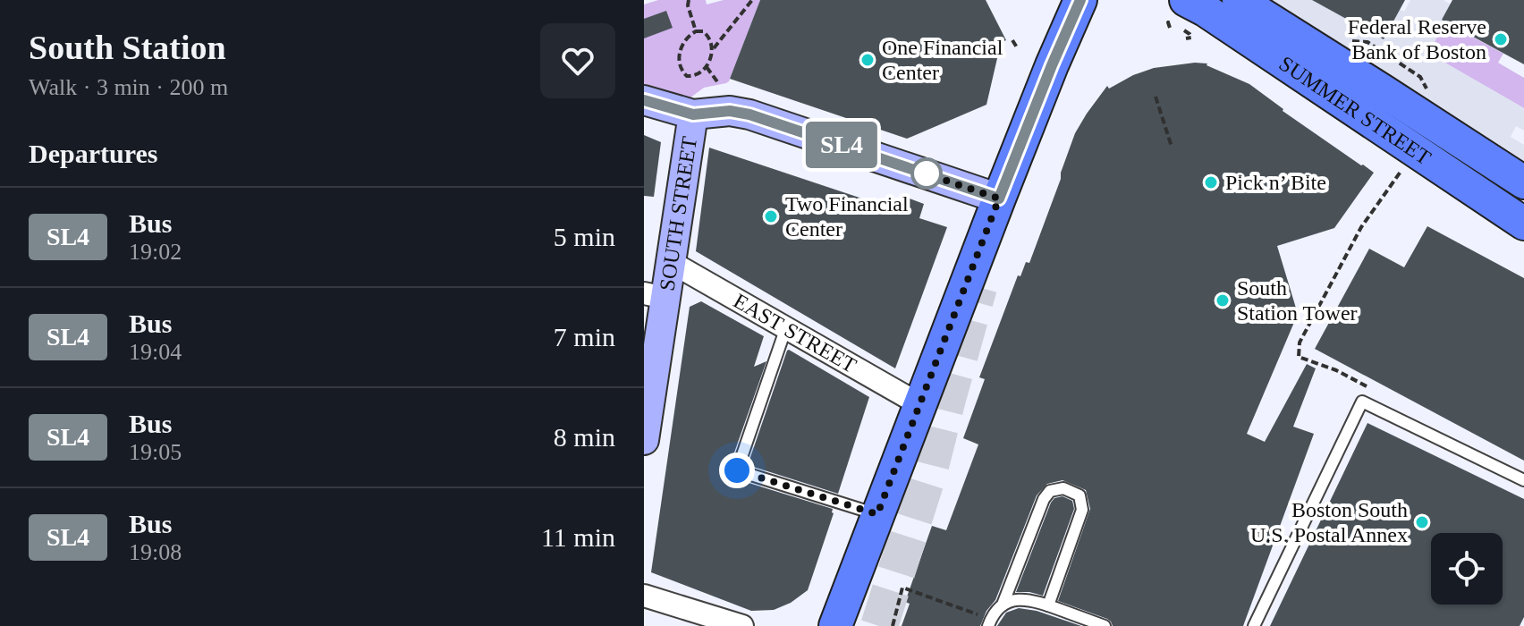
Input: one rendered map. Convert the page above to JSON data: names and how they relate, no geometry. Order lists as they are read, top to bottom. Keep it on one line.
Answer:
{"streets":{"main road":["SUMMER STREET","SOUTH STREET"],"street":["EAST STREET"]},"crossings":[["SOUTH STREET","EAST STREET"]],"places":["Federal Reserve Bank of Boston","One Financial Center","Pick n’ Bite","Two Financial Center","South Station Tower","Boston South U.S. Postal Annex"],"lines":["bus line SL4"],"page":{"heading":[["South Station","Walk · 3 min · 200 m"],"Departures"],"on_map":"SL4","list":[{"mark":"SL4","name":"Bus","note":"19:02","value":"5 min"},{"mark":"SL4","name":"Bus","note":"19:04","value":"7 min"},{"mark":"SL4","name":"Bus","note":"19:05","value":"8 min"},{"mark":"SL4","name":"Bus","note":"19:08","value":"11 min"}]}}
